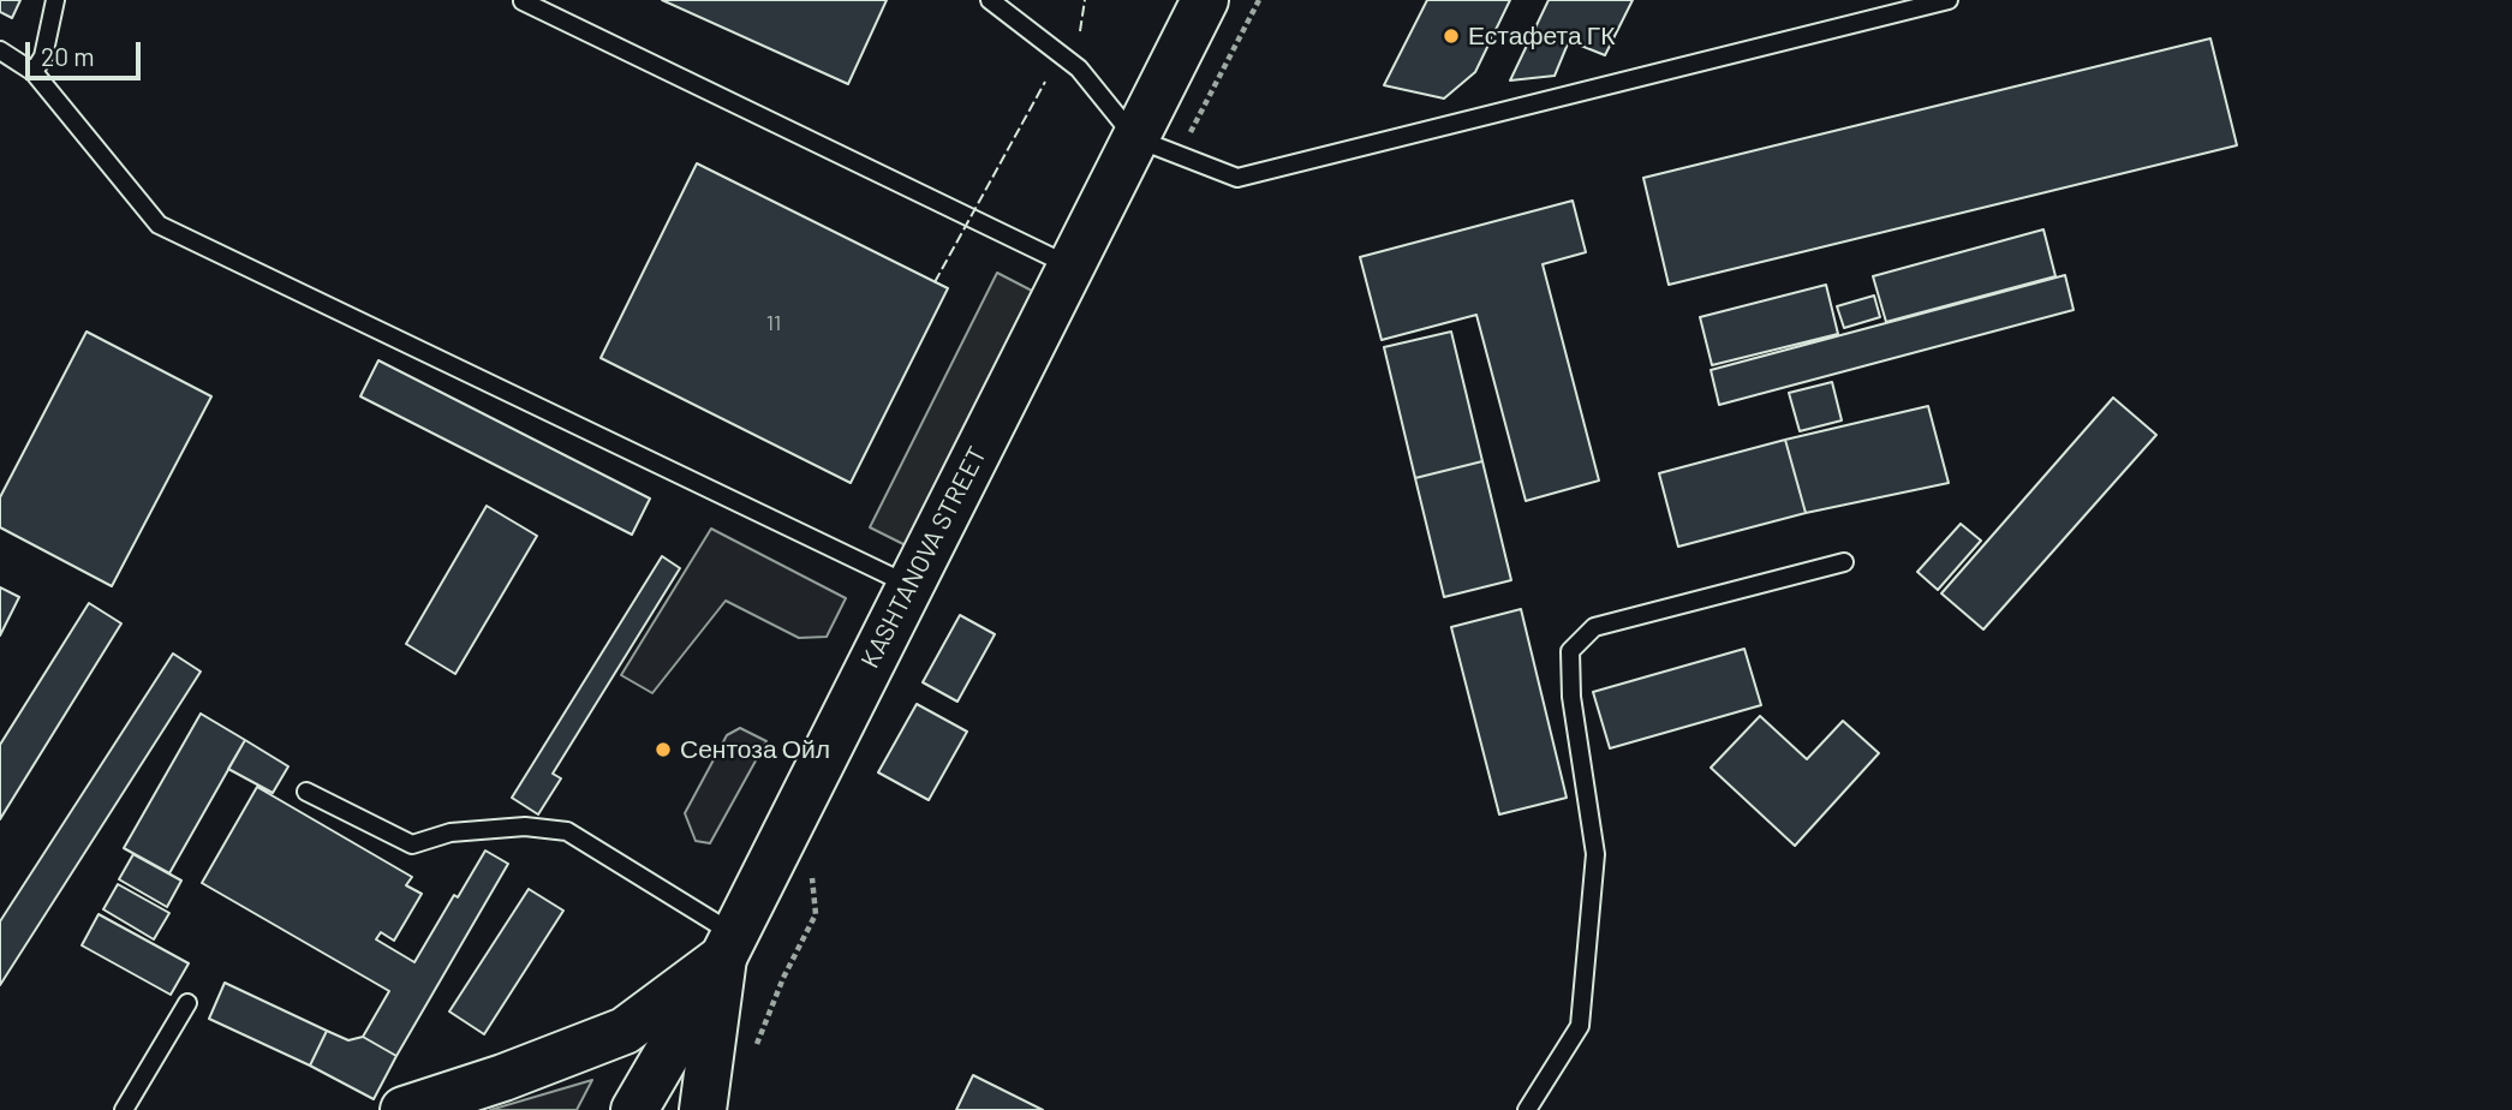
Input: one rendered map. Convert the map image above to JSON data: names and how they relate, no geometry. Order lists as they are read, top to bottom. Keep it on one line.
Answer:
{"streets":{"street":["KASHTANOVA STREET"]},"places":["Естафета ГК","Сентоза Ойл"],"house_numbers":["11"],"scale_bar":"20 m"}
